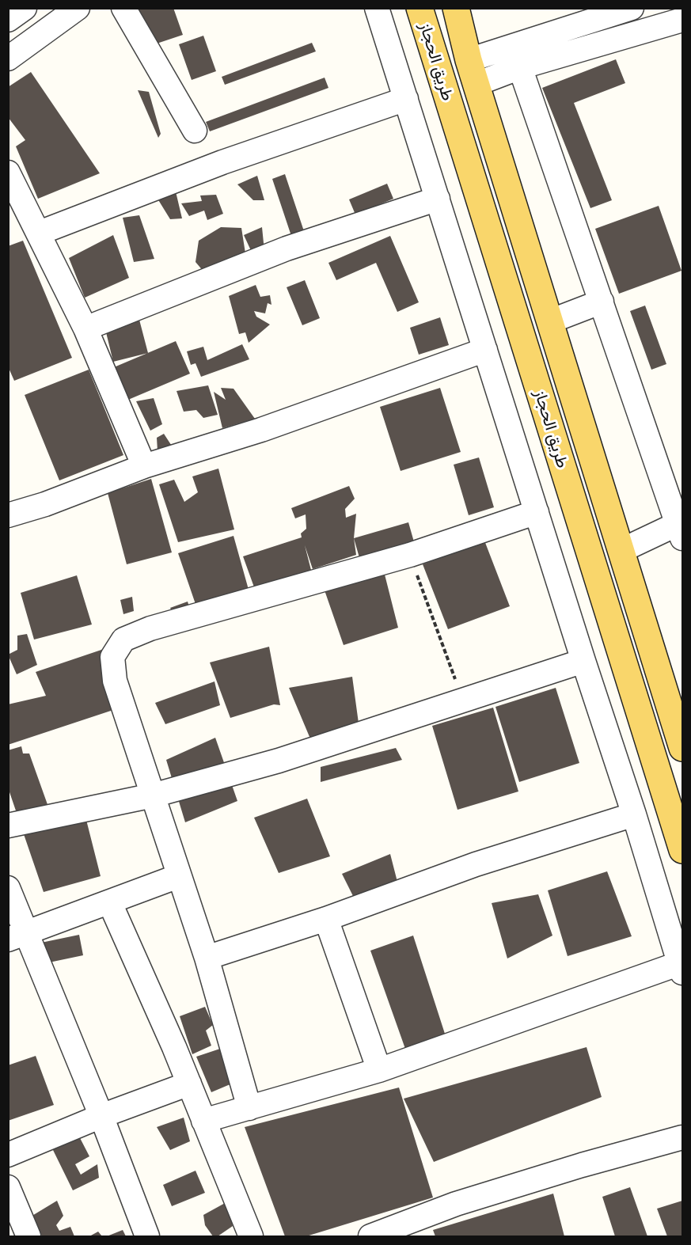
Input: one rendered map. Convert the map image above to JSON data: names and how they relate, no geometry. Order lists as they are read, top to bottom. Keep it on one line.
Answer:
{"streets":{"main road":["طريق الحجاز"]}}
